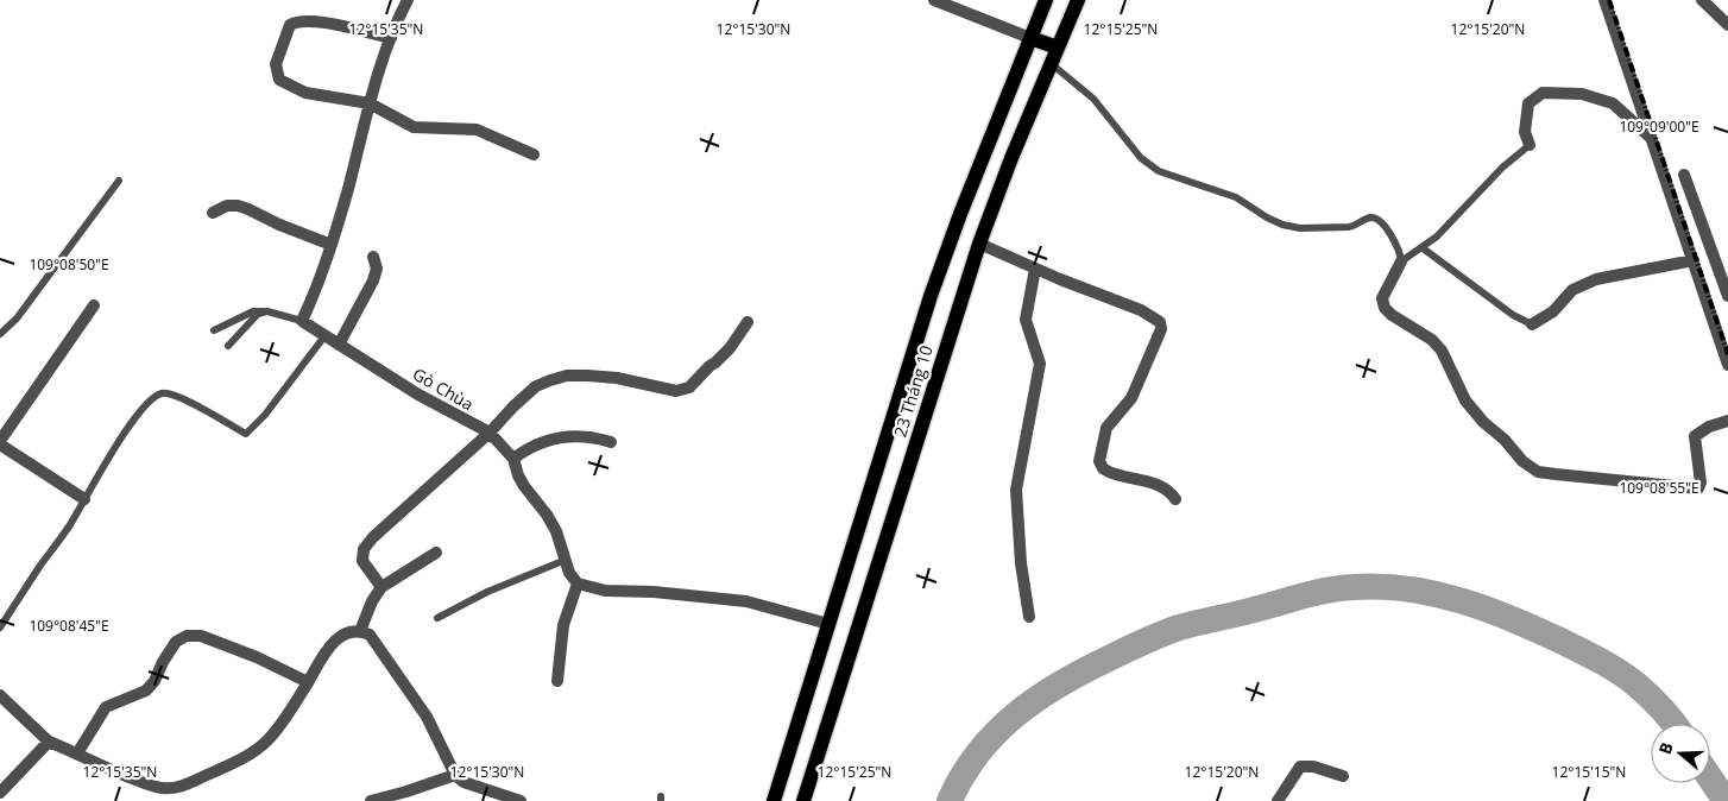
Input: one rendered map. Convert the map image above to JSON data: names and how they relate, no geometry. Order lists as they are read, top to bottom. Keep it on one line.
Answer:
{"streets":{"main road":["23 Tháng 10"],"street":["Gò Chùa"]},"north":"left","coordinates":["12°15'35\"N","12°15'30\"N","12°15'25\"N","12°15'20\"N","109°09'00\"E","109°08'50\"E","109°08'55\"E","109°08'45\"E","12°15'15\"N"]}
